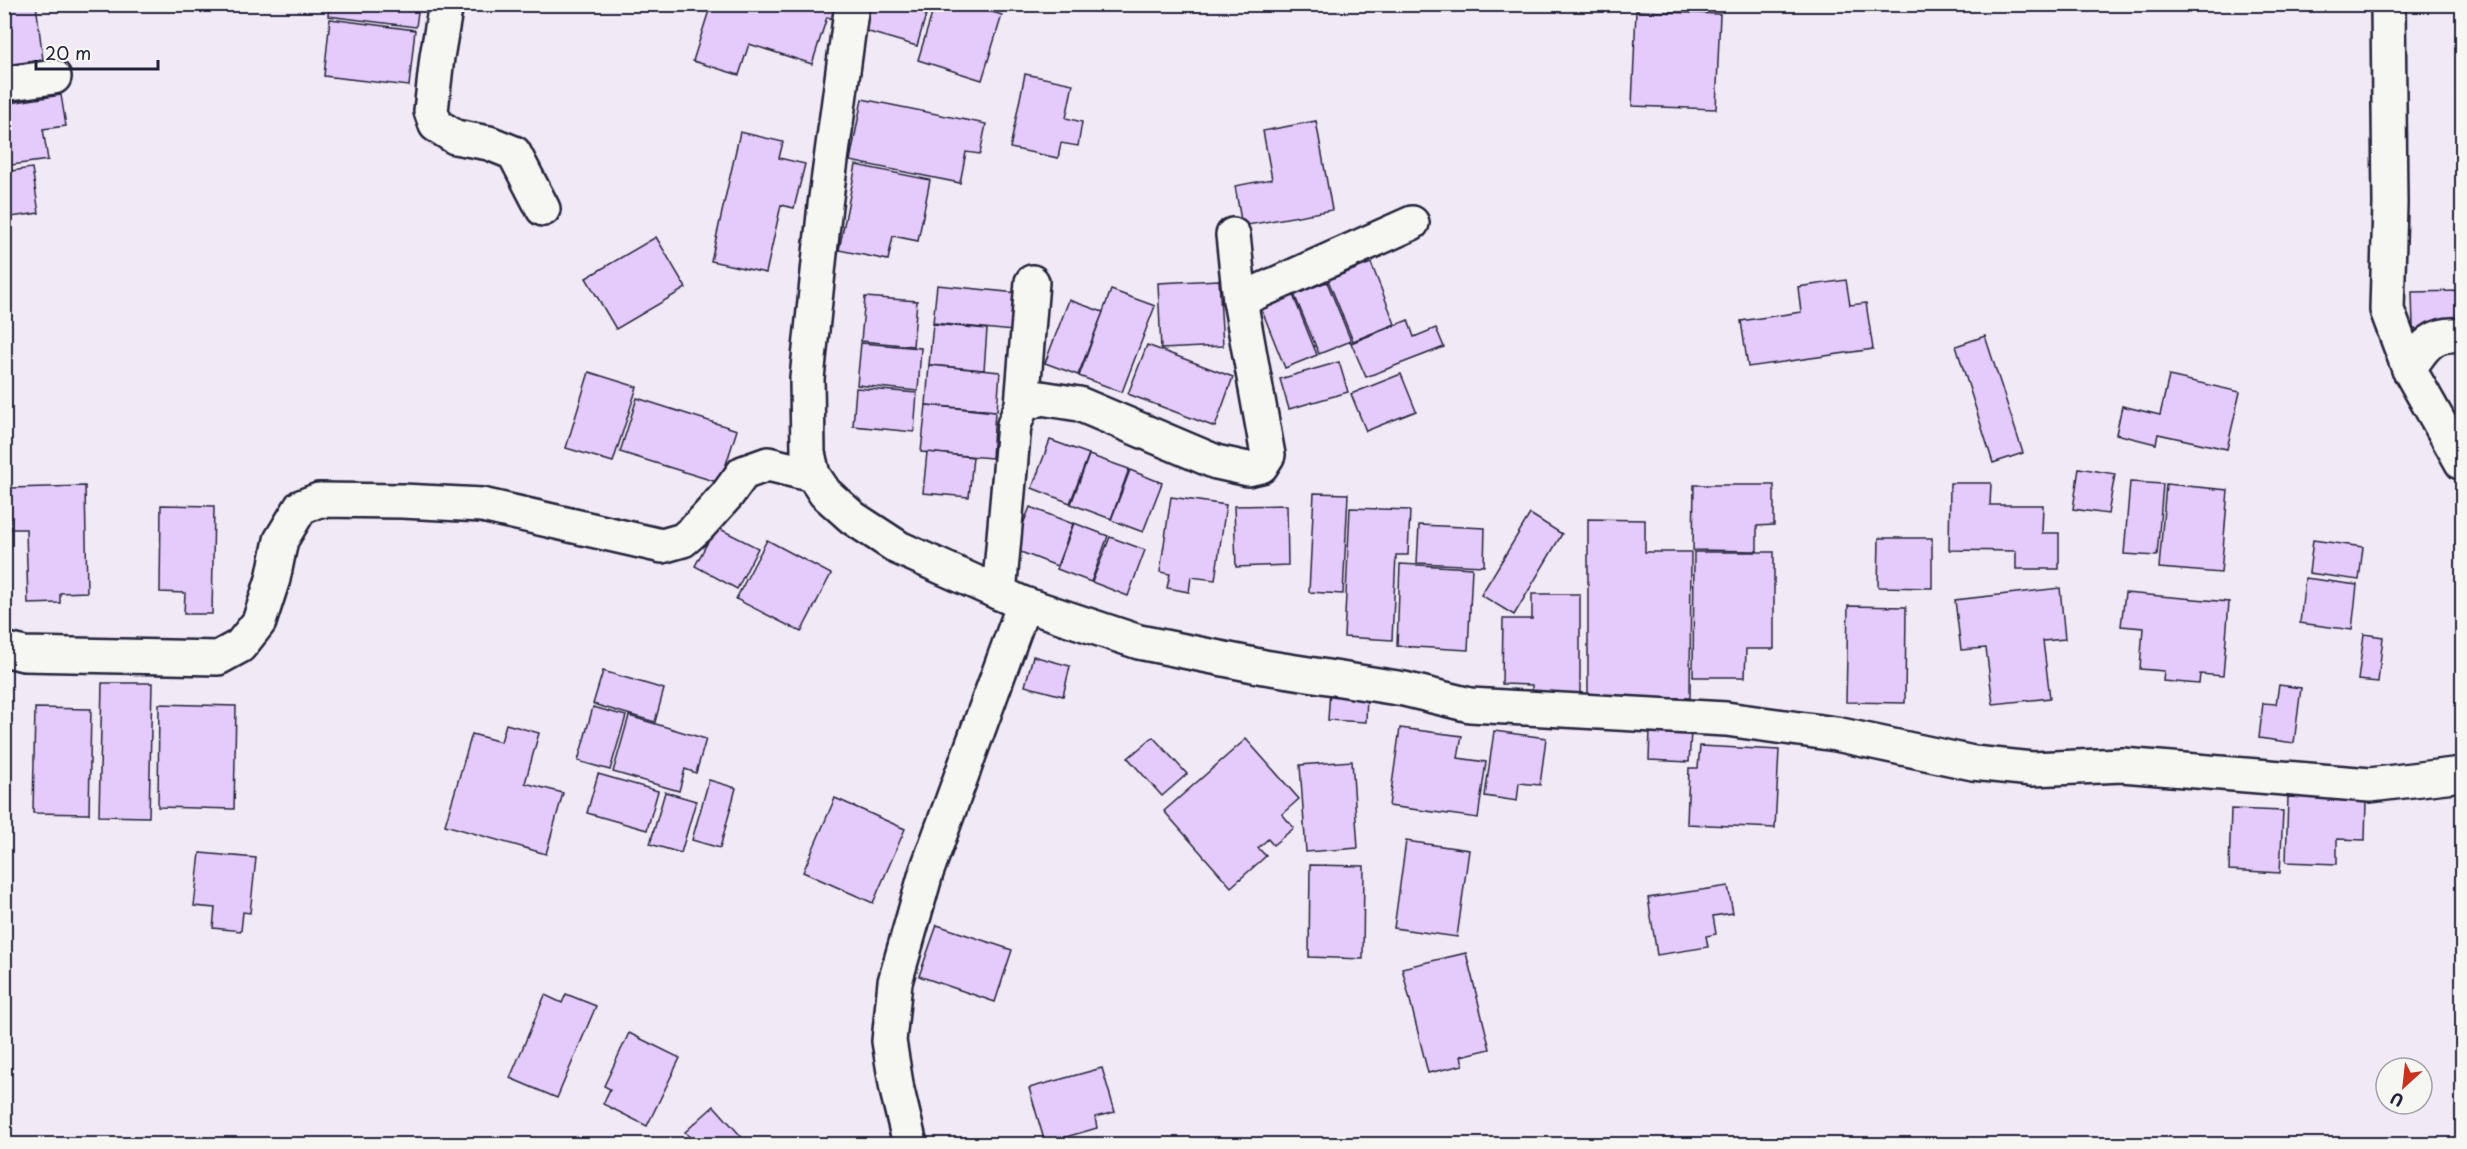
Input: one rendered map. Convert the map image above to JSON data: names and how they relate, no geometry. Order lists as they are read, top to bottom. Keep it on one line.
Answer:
{"scale_bar":"20 m","north":"bottom left"}
